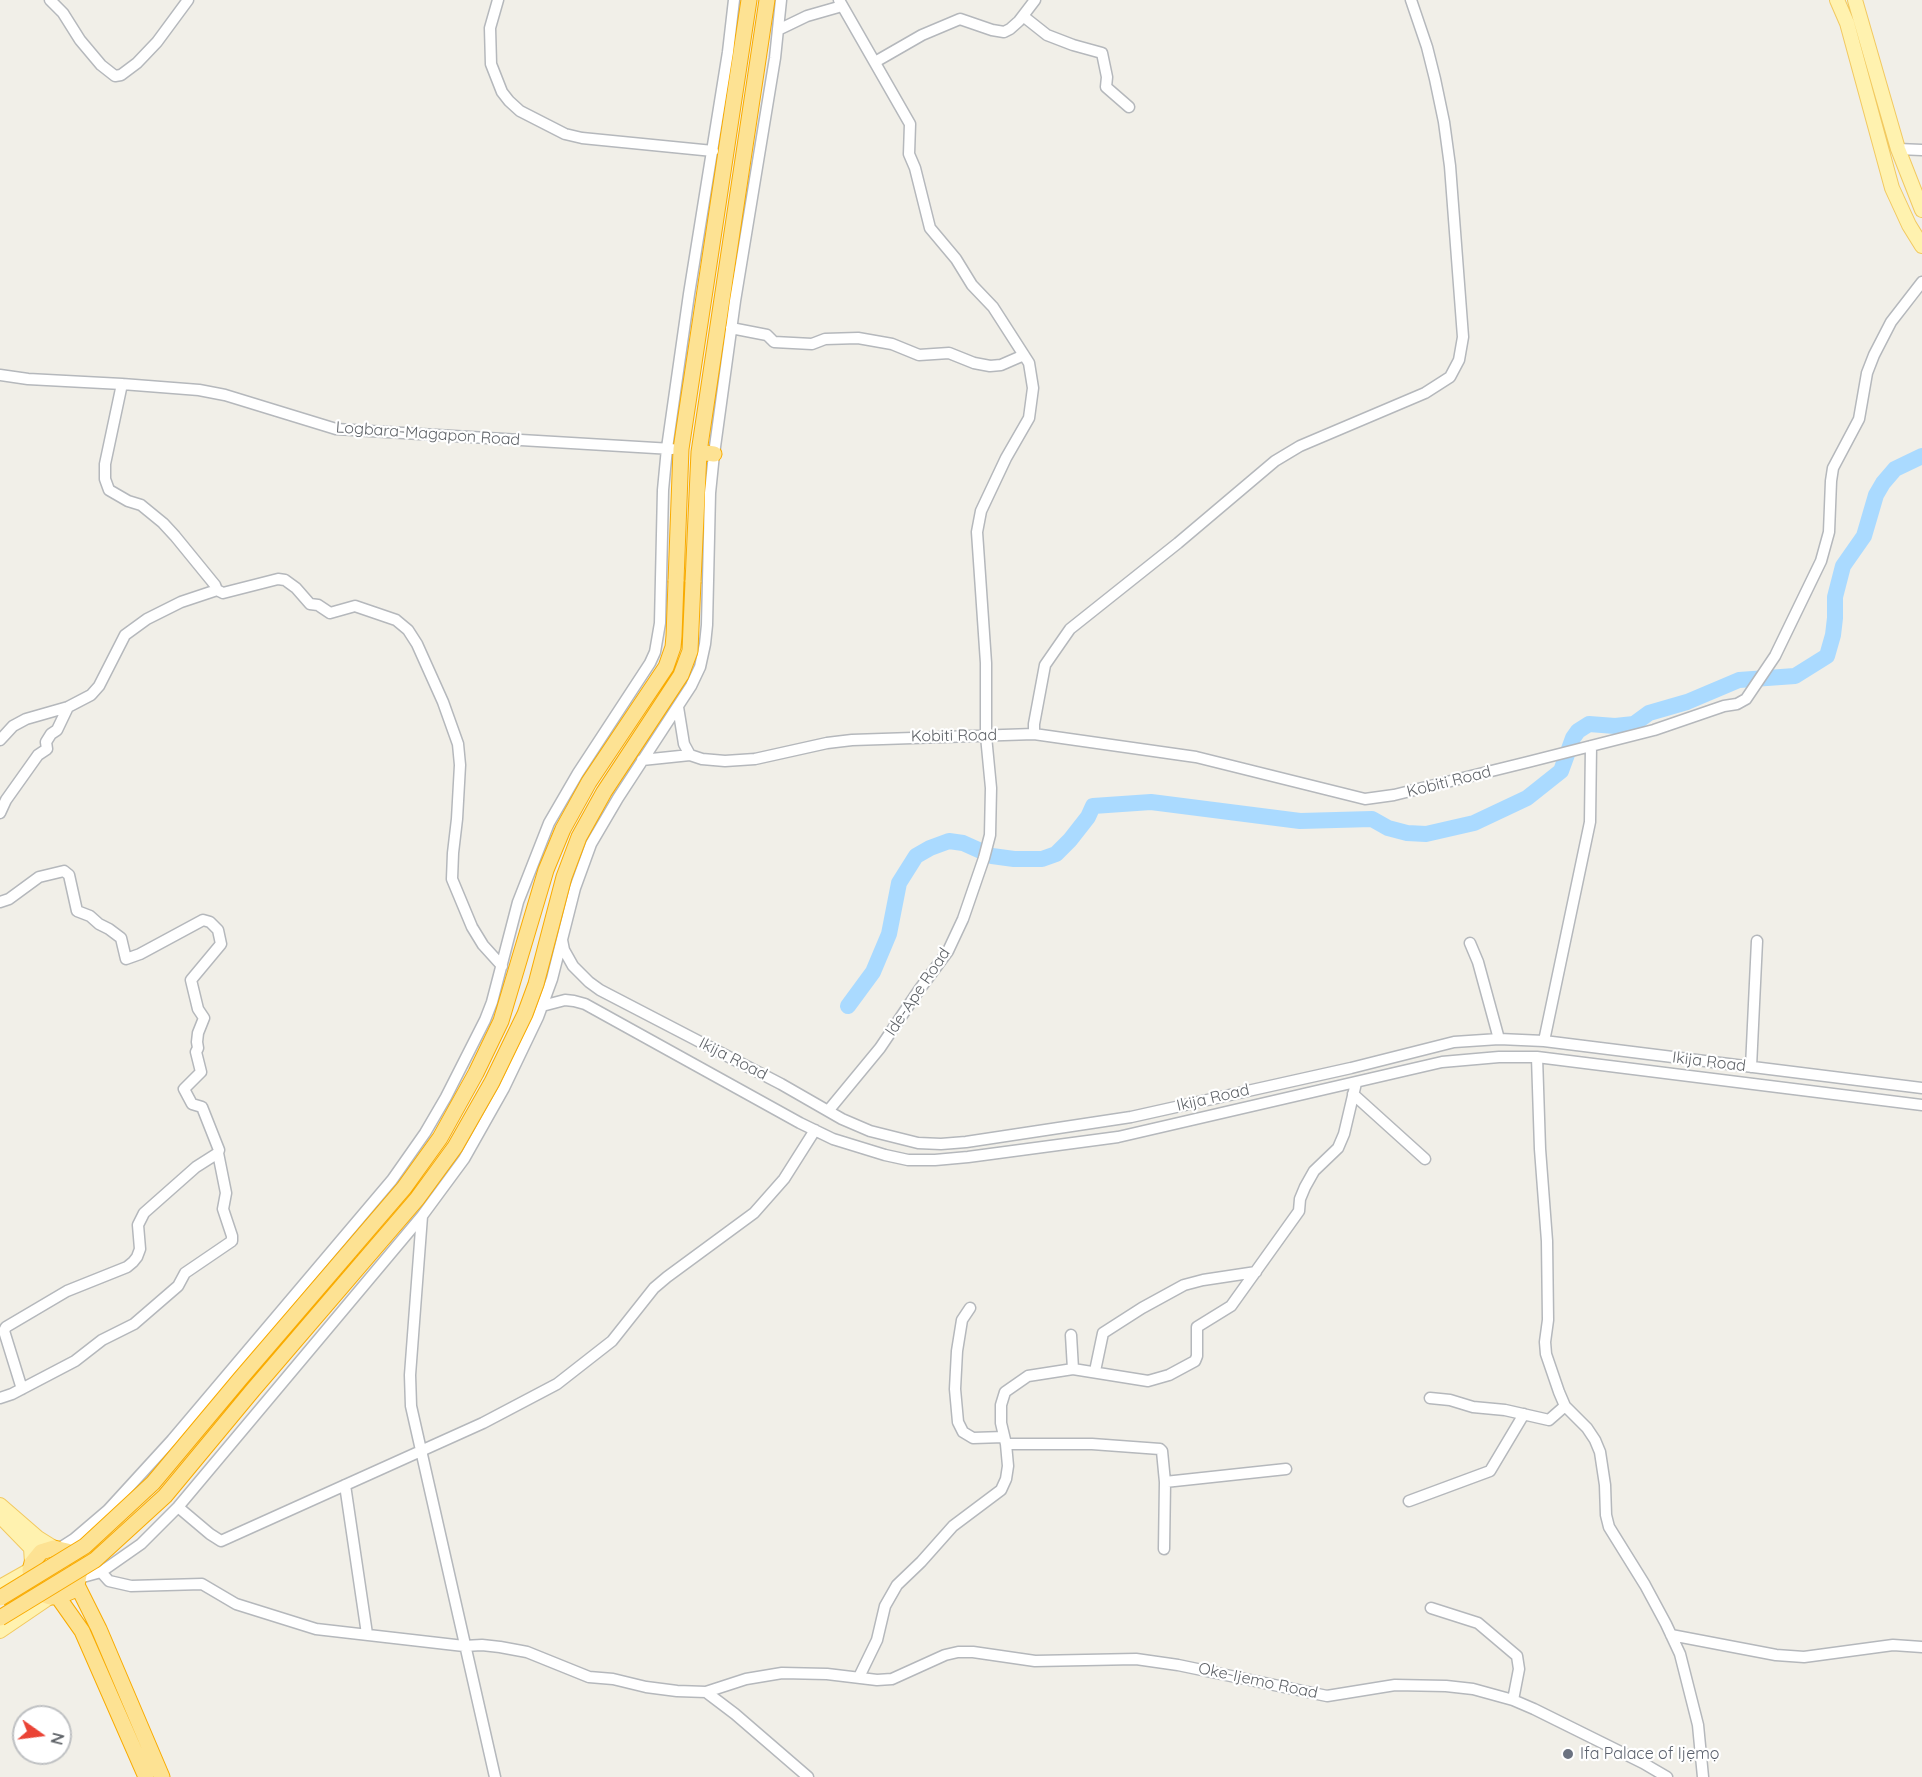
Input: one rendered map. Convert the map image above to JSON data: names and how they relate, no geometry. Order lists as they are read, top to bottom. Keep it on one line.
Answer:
{"streets":{"street":["Logbara-Magapon Road","Kobiti Road","Ide-Ape Road","Ikija Road","Oke-Ijemo Road"]},"crossings":[["Kobiti Road","Ide-Ape Road"],["Ide-Ape Road","Ikija Road"]],"places":["Ifa Palace of Ijẹmọ"],"north":"right"}
